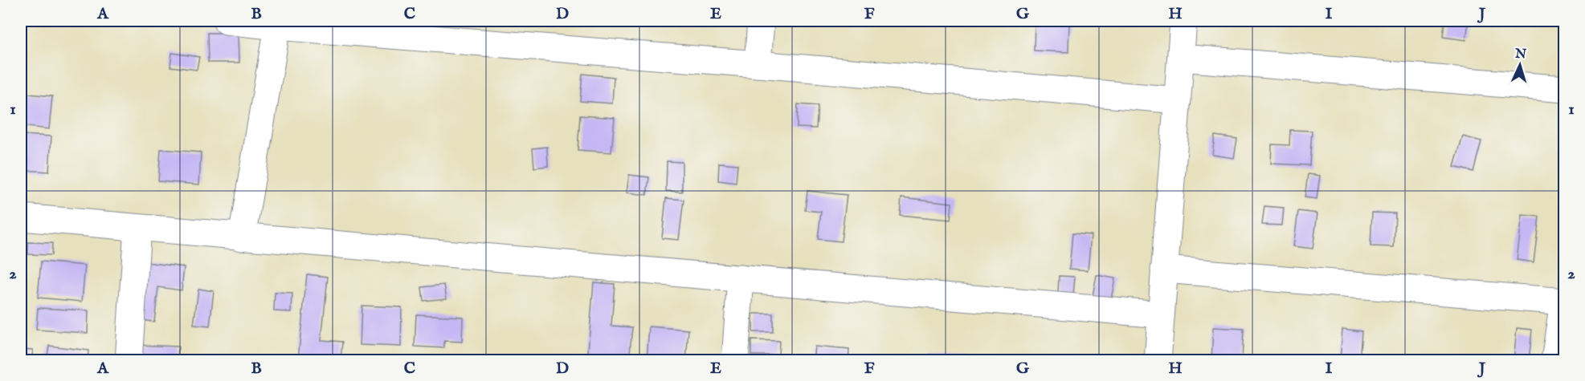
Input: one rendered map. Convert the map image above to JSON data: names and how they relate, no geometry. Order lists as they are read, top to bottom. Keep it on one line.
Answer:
{"north":"top","grid":{"columns":["A","B","C","D","E","F","G","H","I","J"],"rows":["1","2"]}}
